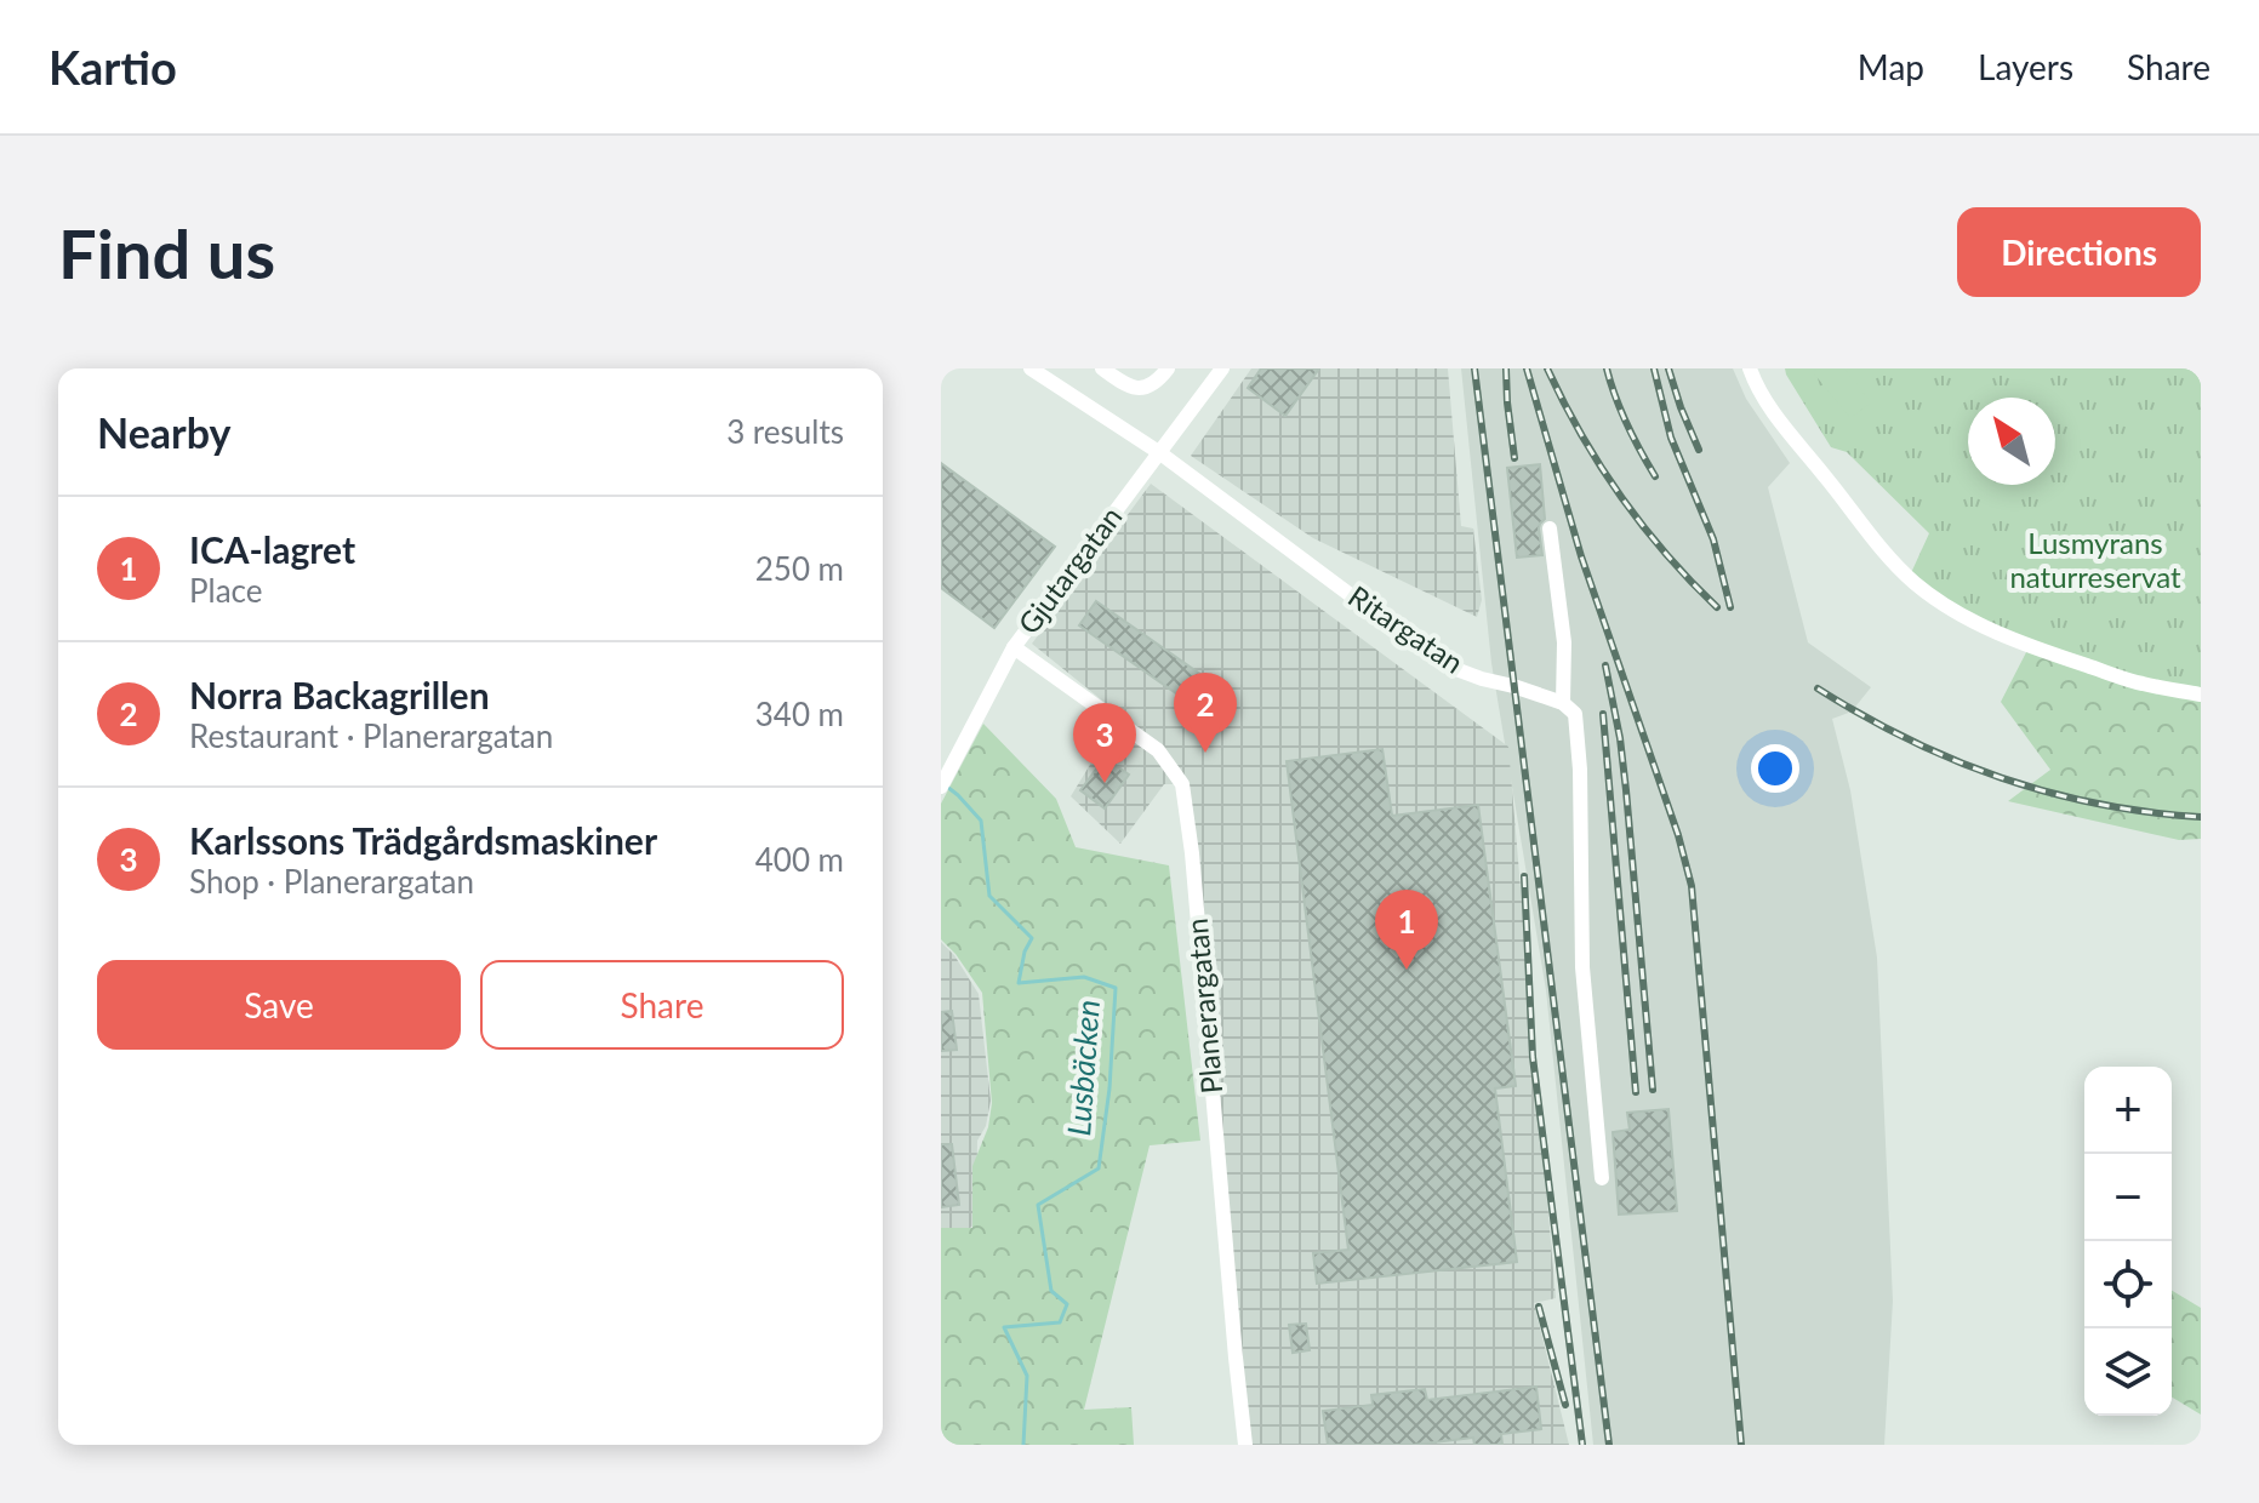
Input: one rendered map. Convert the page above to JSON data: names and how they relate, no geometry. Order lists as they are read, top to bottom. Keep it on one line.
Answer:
{"streets":{"street":["Gjutargatan","Ritargatan","Planerargatan"]},"crossings":[["Gjutargatan","Ritargatan"],["Gjutargatan","Planerargatan"]],"water":["Lusbäcken"],"parks":["Lusmyrans naturreservat"],"north":"top left","page":{"header":"Kartio","nav":["Map","Layers","Share"],"buttons":["Directions",["Save","Share"]],"title":"Find us","heading":["Nearby","3 results"],"list":[{"mark":"1","name":"ICA-lagret","note":"Place","value":"250 m"},{"mark":"2","name":"Norra Backagrillen","note":"Restaurant · Planerargatan","value":"340 m"},{"mark":"3","name":"Karlssons Trädgårdsmaskiner","note":"Shop · Planerargatan","value":"400 m"}],"pins":["2","3","1"],"map_buttons":["+","−"]}}
